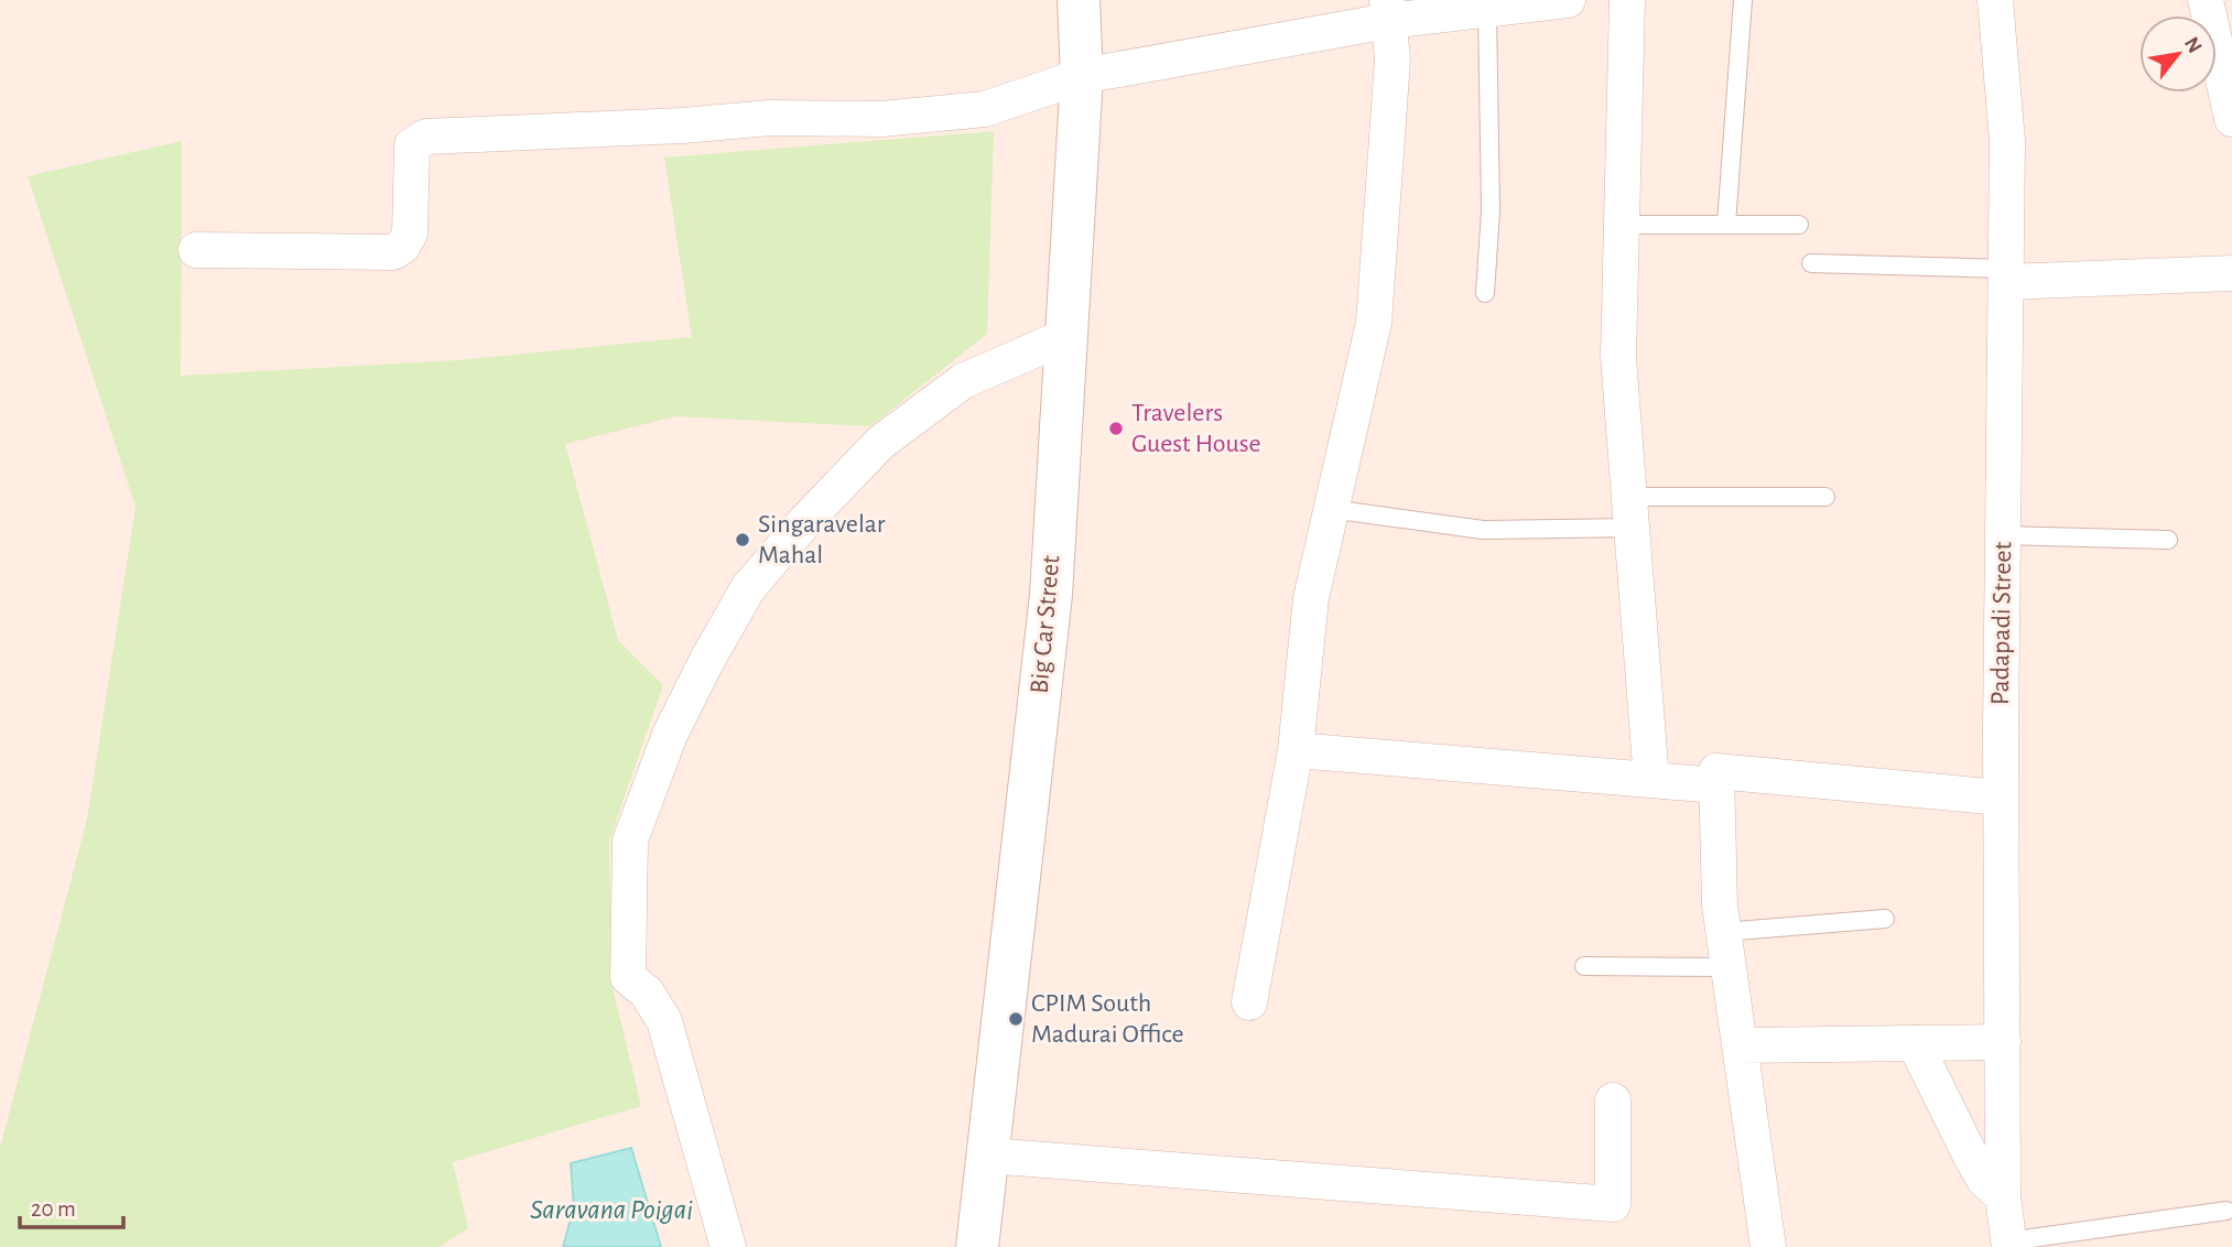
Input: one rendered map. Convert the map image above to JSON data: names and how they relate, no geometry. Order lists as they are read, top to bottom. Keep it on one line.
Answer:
{"streets":{"street":["Padapadi Street","Big Car Street"]},"water":["Saravana Poigai"],"places":["Travelers Guest House","Singaravelar Mahal","CPIM South Madurai Office"],"scale_bar":"20 m","north":"top right"}
